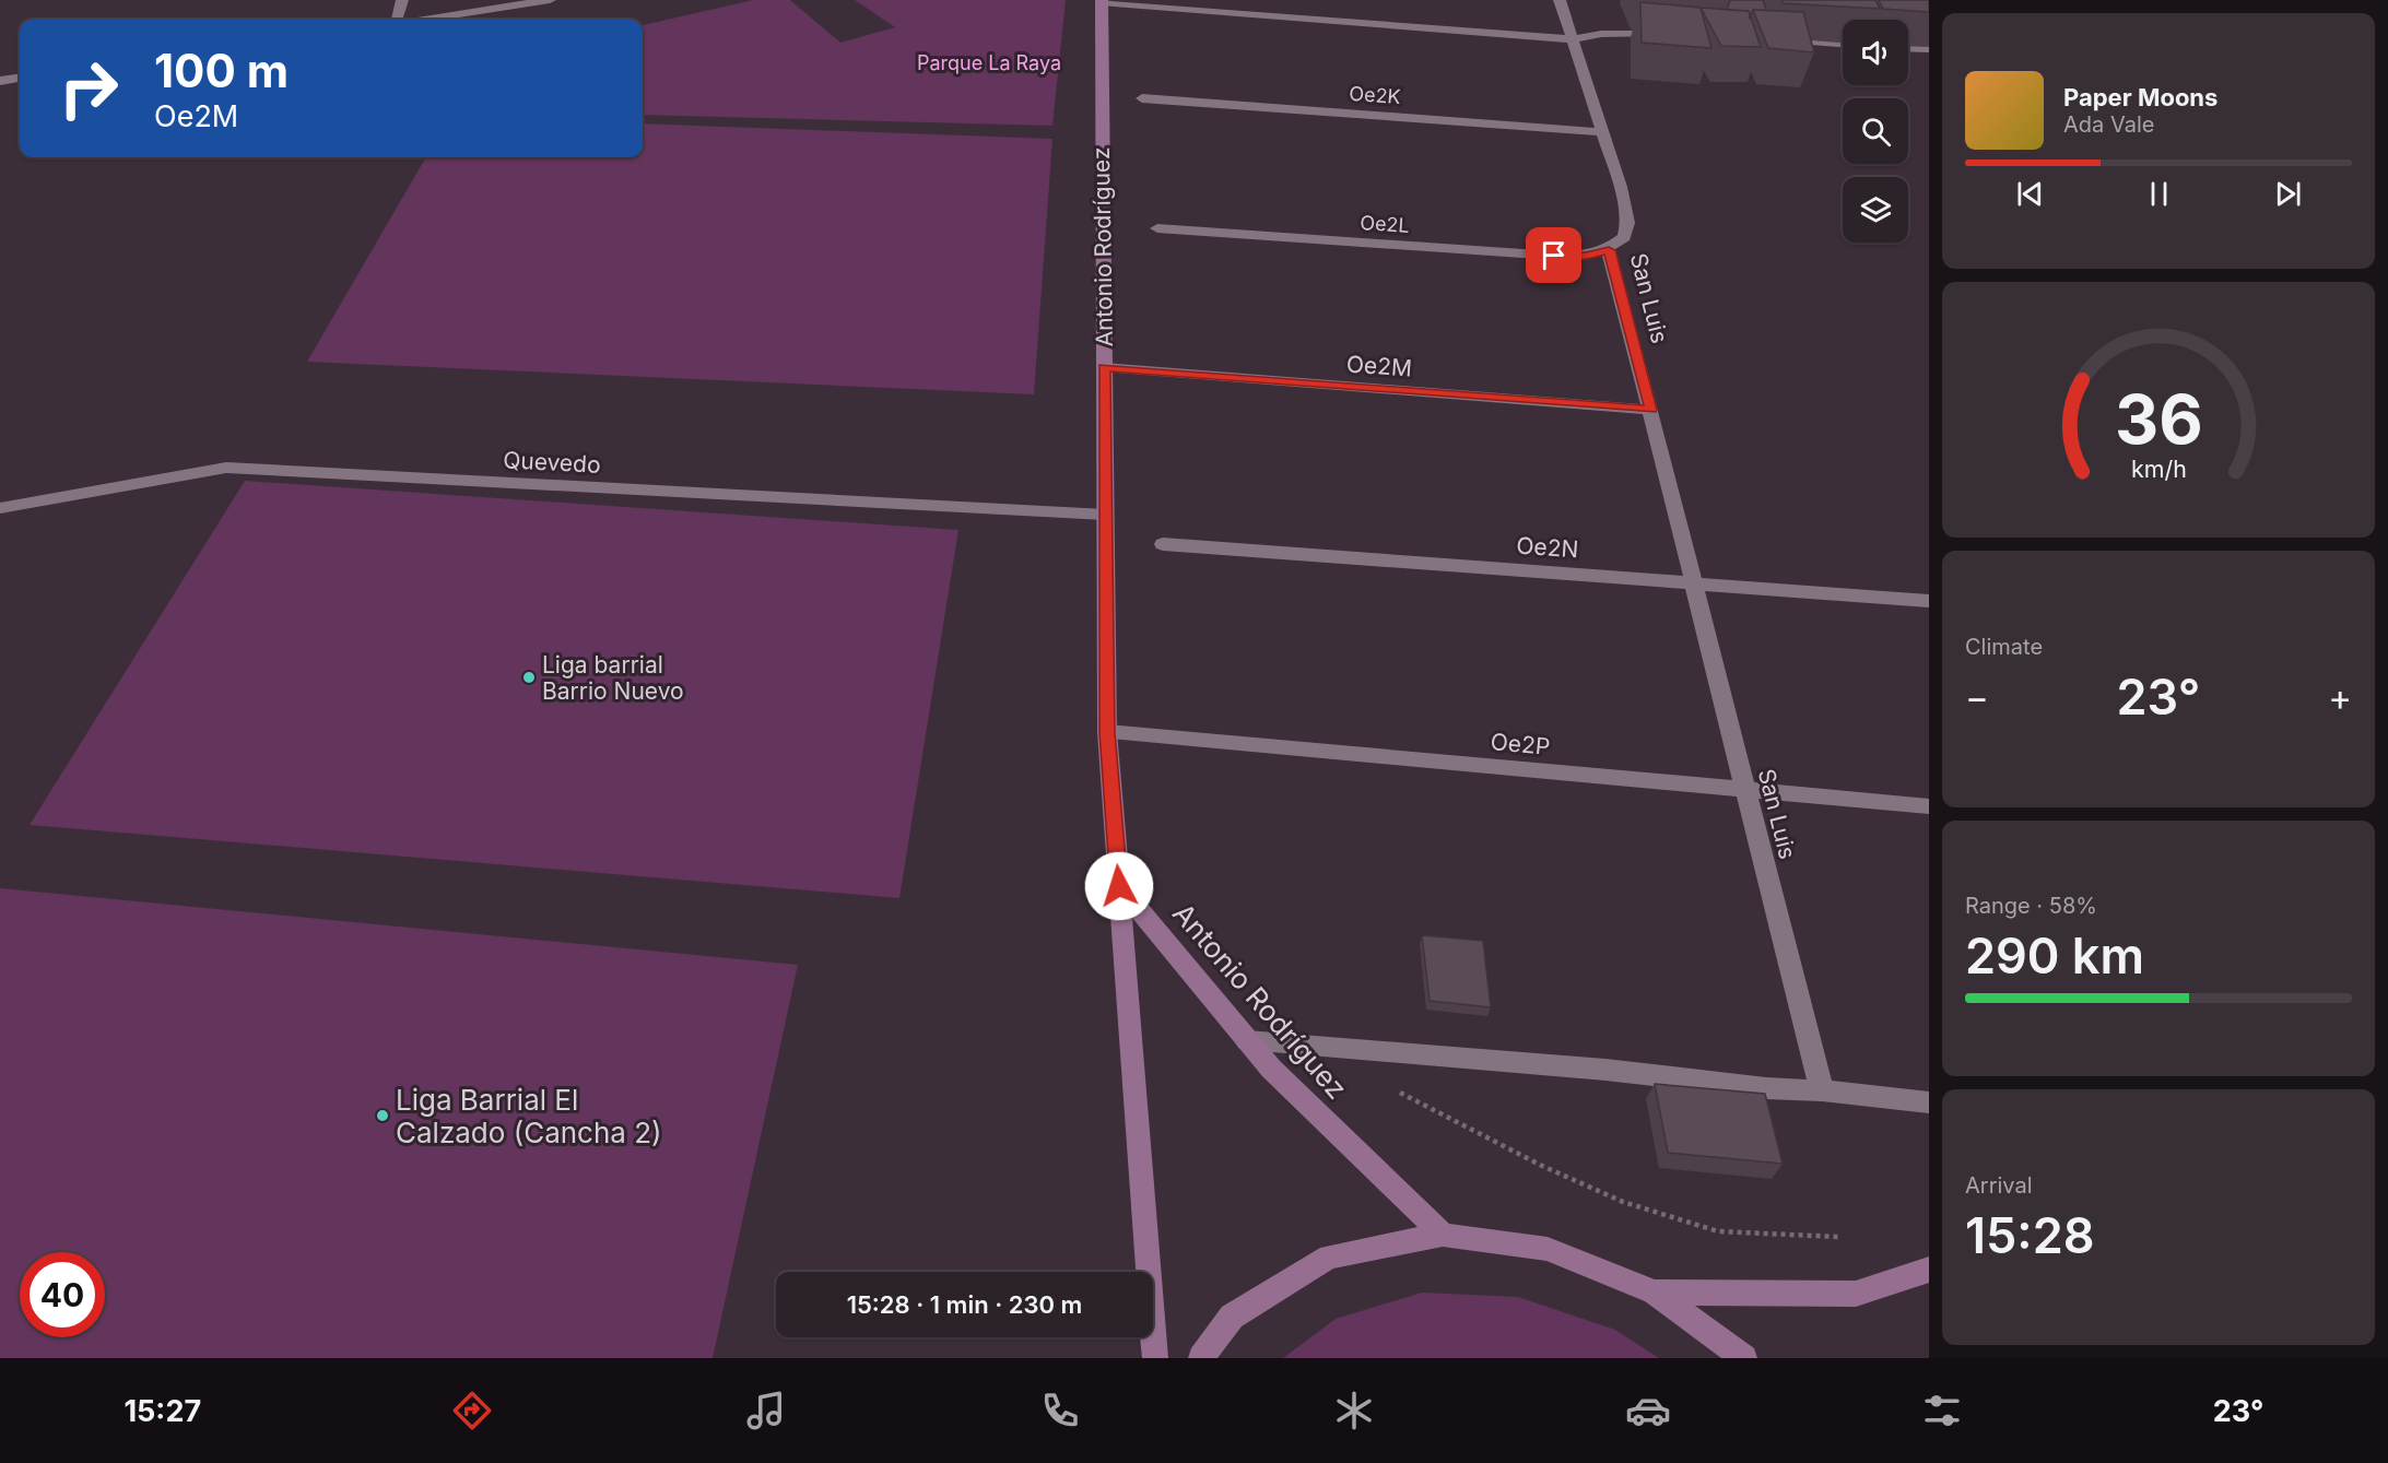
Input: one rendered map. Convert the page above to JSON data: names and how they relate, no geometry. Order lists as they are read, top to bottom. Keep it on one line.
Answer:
{"streets":{"street":["Oe2K","Oe2L","Antonio Rodríguez","San Luis","Oe2M","Quevedo","Oe2N","Oe2P"]},"crossings":[["Oe2K","San Luis"],["Oe2L","San Luis"],["Antonio Rodríguez","Oe2M"],["Antonio Rodríguez","Quevedo"],["Antonio Rodríguez","Oe2P"],["San Luis","Oe2M"],["San Luis","Oe2N"],["San Luis","Oe2P"]],"parks":["Parque La Raya"],"places":["Liga barrial Barrio Nuevo","Liga Barrial El Calzado (Cancha 2)"],"page":{"turn":["100 m","Oe2M"],"song":["Paper Moons","Ada Vale"],"tile":["Climate",["Range · 58%","290 km"],["Arrival","15:28"]],"heat":["−","23°","+"],"limit":"40","trip":"15:28 · 1 min · 230 m","tabs":["15:27","23°"],"gauge":["36","km/h"]}}
